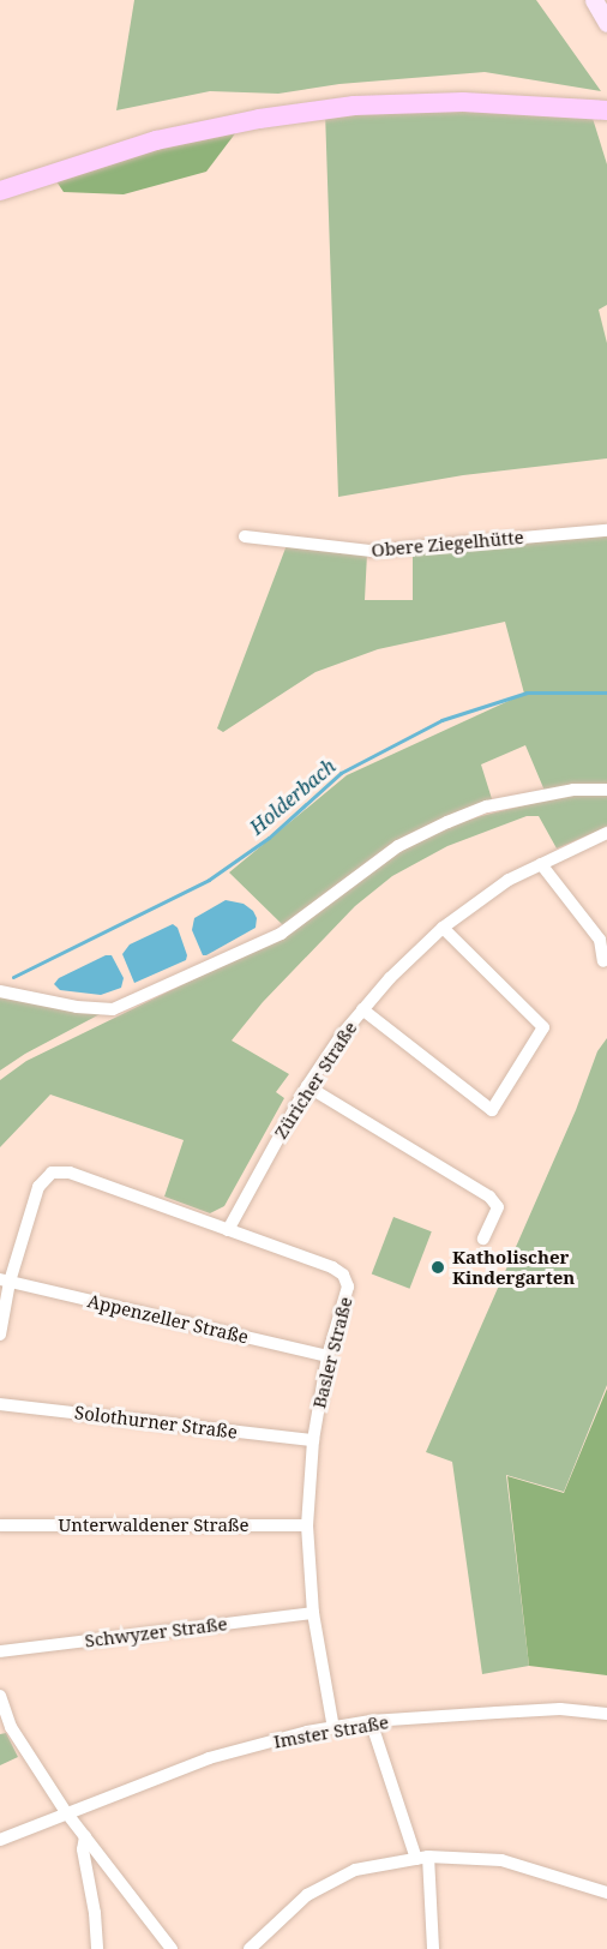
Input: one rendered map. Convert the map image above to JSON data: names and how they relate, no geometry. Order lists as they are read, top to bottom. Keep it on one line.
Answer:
{"streets":{"street":["Obere Ziegelhütte","Züricher Straße","Appenzeller Straße","Basler Straße","Solothurner Straße","Unterwaldener Straße","Schwyzer Straße","Imster Straße"]},"crossings":[["Züricher Straße","Basler Straße"],["Appenzeller Straße","Basler Straße"],["Basler Straße","Solothurner Straße"],["Basler Straße","Unterwaldener Straße"],["Basler Straße","Schwyzer Straße"],["Basler Straße","Imster Straße"]],"water":["Holderbach"],"places":["Katholischer Kindergarten"]}
